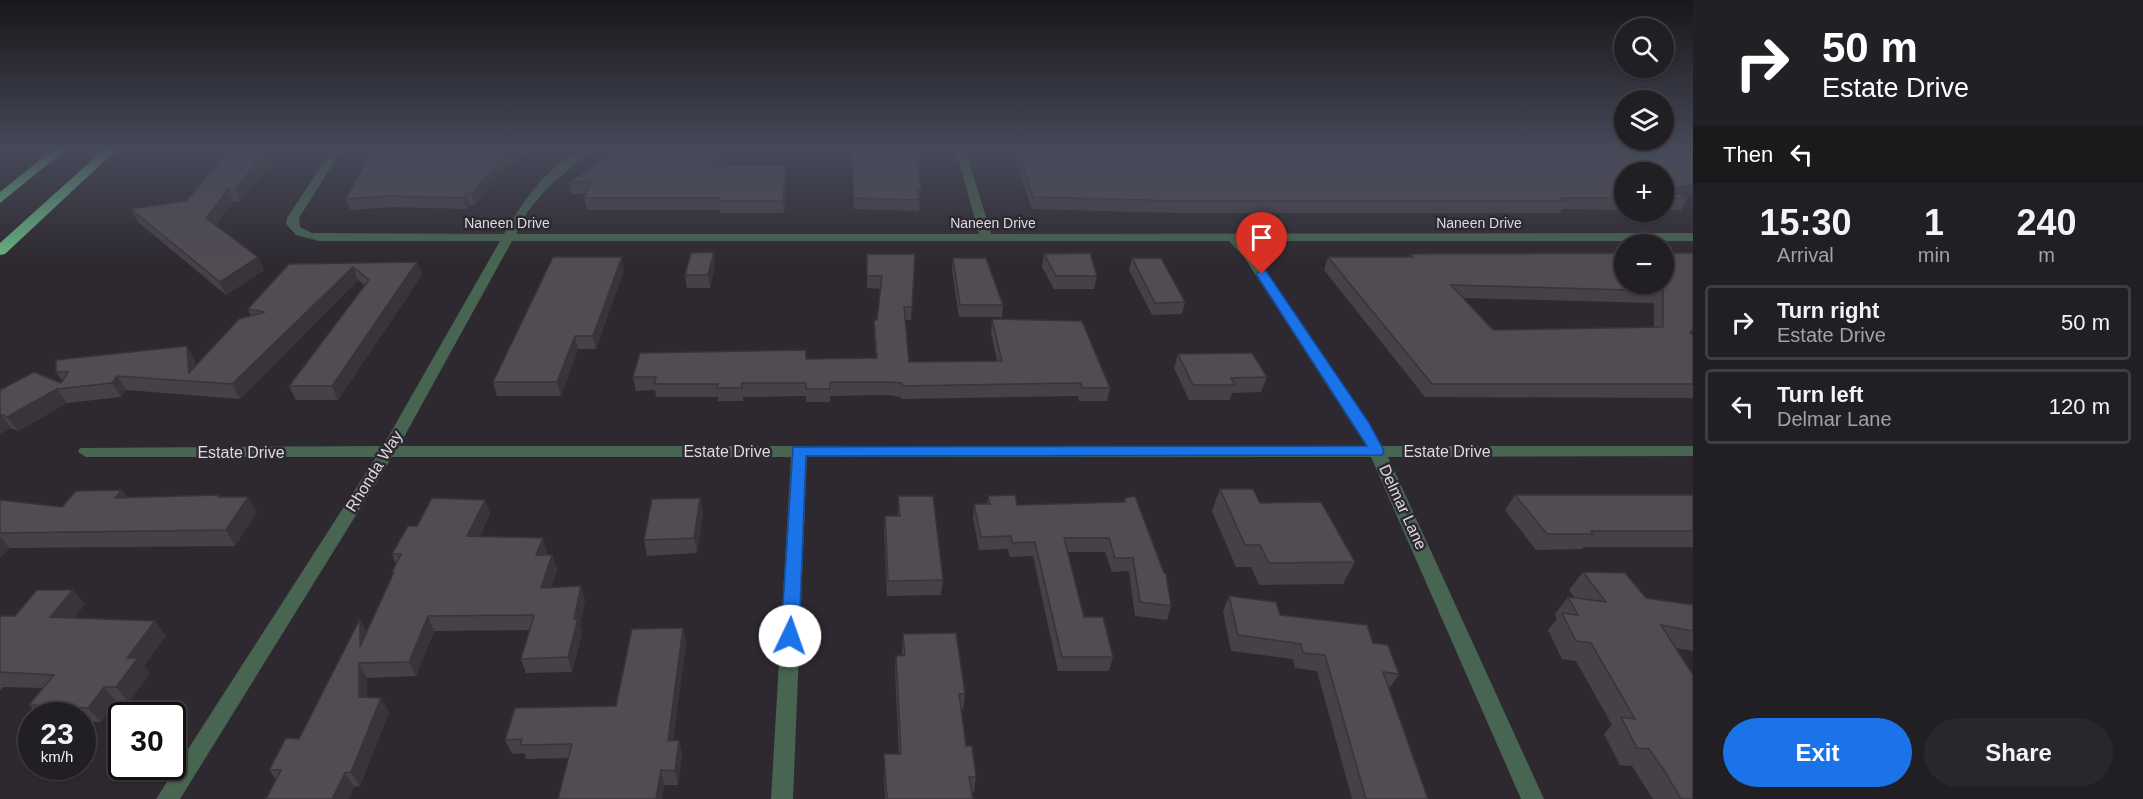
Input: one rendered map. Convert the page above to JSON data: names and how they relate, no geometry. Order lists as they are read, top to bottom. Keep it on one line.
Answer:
{"streets":{"street":["Naneen Drive","Estate Drive","Rhonda Way","Delmar Lane"]},"crossings":[["Naneen Drive","Rhonda Way"],["Naneen Drive","Delmar Lane"],["Estate Drive","Rhonda Way"],["Estate Drive","Delmar Lane"]],"page":{"turn":["50 m","Estate Drive"],"map_buttons":["+","−"],"then":"Then","eta":["15:30","Arrival","1","min","240","m"],"list":[{"name":"Turn right","note":"Estate Drive","value":"50 m"},{"name":"Turn left","note":"Delmar Lane","value":"120 m"}],"speed":"23 km/h","limit":"30","buttons":["Exit","Share"]}}
